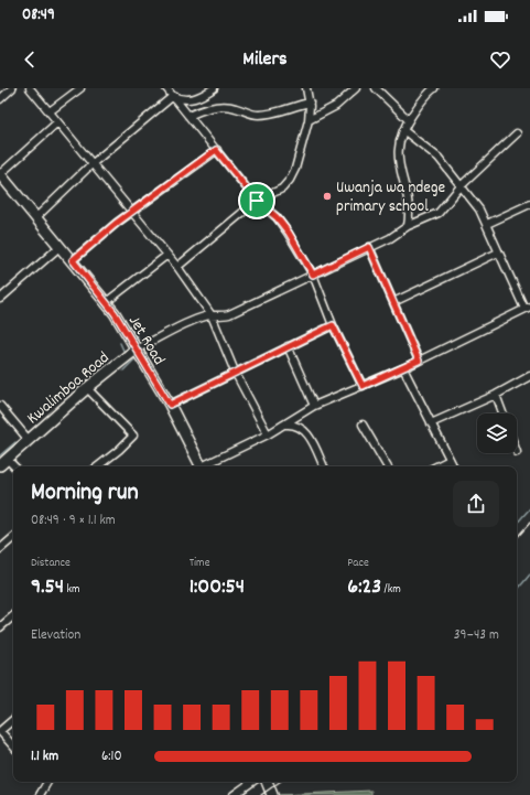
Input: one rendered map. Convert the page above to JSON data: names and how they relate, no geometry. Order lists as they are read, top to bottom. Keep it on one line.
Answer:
{"streets":{"main road":["Jet Road","Kwalimboa Road"]},"crossings":[["Jet Road","Kwalimboa Road"]],"places":["Uwanja wa ndege primary school"],"page":{"status":"08:49","header":"Milers","heading":["Morning run","08:49 · 9 × 1.1 km"],"stats":[["Distance","9.54 km"],["Time","1:00:54"],["Pace","6:23 /km"]],"chart":["Elevation","39–43 m"],"list":[{"name":"1.1 km","note":"6:10"}]}}
